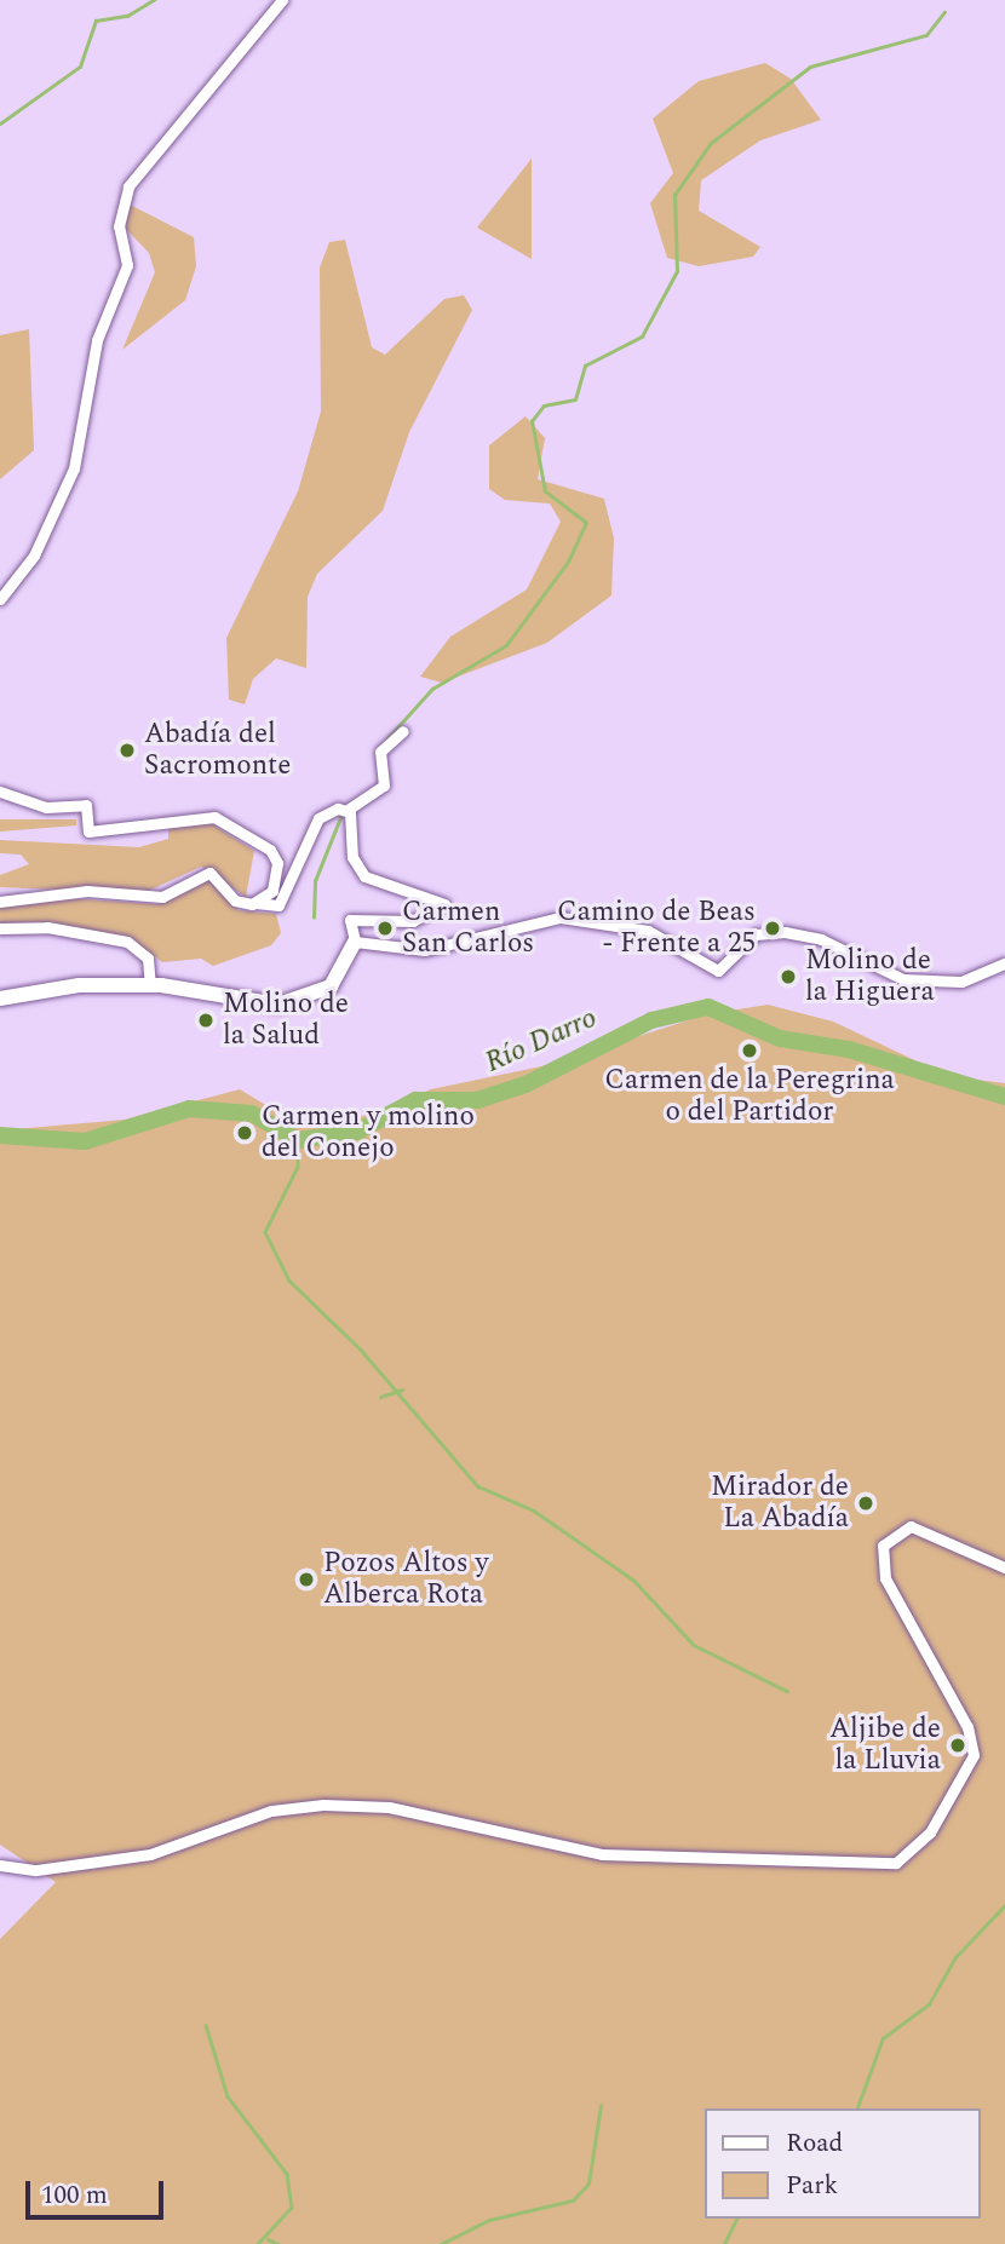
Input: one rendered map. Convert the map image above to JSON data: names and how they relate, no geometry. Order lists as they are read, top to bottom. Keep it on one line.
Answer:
{"water":["Río Darro"],"places":["Abadía del Sacromonte","Carmen San Carlos","Camino de Beas - Frente a 25","Molino de la Higuera","Molino de la Salud","Carmen de la Peregrina o del Partidor","Carmen y molino del Conejo","Mirador de La Abadía","Pozos Altos y Alberca Rota","Aljibe de la Lluvia"],"legend":["Road","Park"],"scale_bar":"100 m"}
